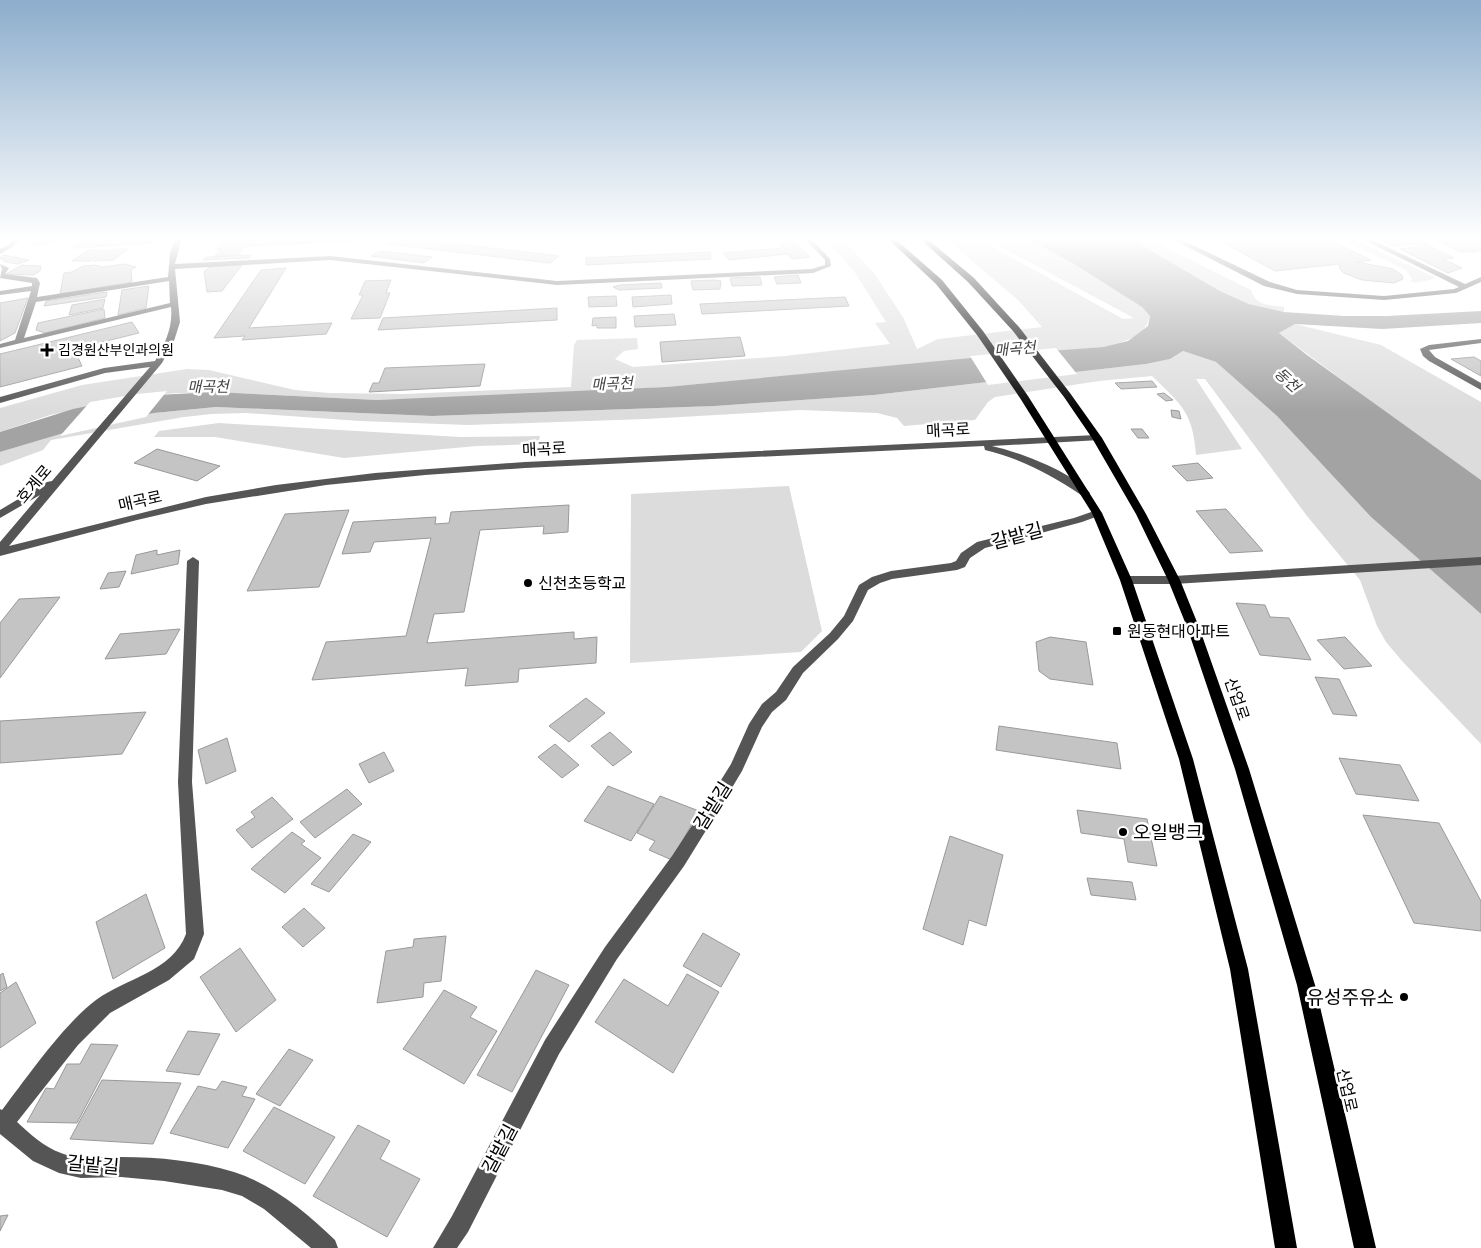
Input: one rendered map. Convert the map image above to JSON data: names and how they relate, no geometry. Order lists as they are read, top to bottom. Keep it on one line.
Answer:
{"streets":{"main road":["산업로"],"street":["매곡로","호계로","갈밭길"]},"crossings":[["매곡로","호계로"],["매곡로","산업로"]],"water":["매곡천","동천"],"places":{"health":["김경원산부인과의원"],"other":["신천초등학교","오일뱅크","유성주유소"],"transit":["원동현대아파트"]}}
